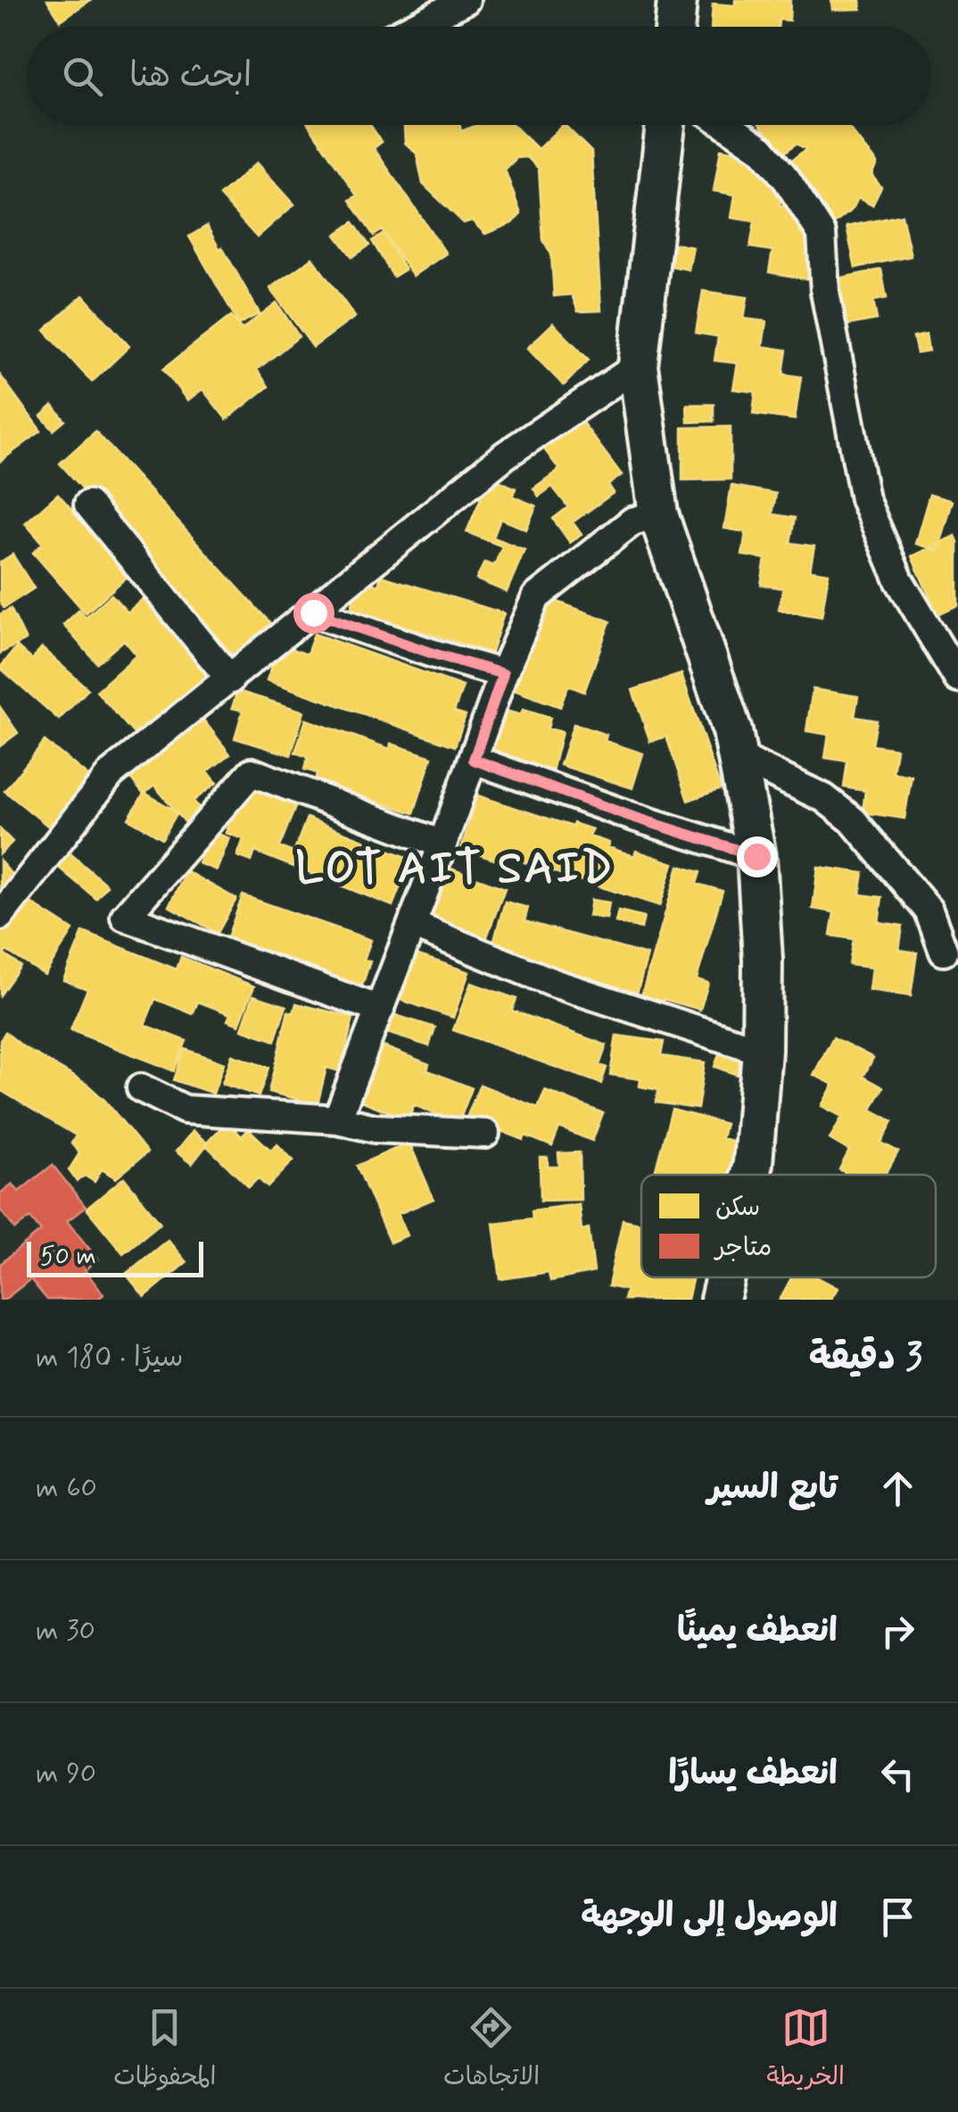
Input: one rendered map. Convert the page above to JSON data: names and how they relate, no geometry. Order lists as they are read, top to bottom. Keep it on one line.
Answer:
{"districts":["LOT AIT SAID"],"legend":["سكن","متاجر"],"scale_bar":"50 m","page":{"search":"ابحث هنا","scale":"50 m","heading":["3 دقيقة","سيرًا · 180 m"],"list":[["تابع السير","60 m"],["انعطف يمينًا","30 m"],["انعطف يسارًا","90 m"],"الوصول إلى الوجهة"],"nav":["الخريطة","الاتجاهات","المحفوظات"]}}
